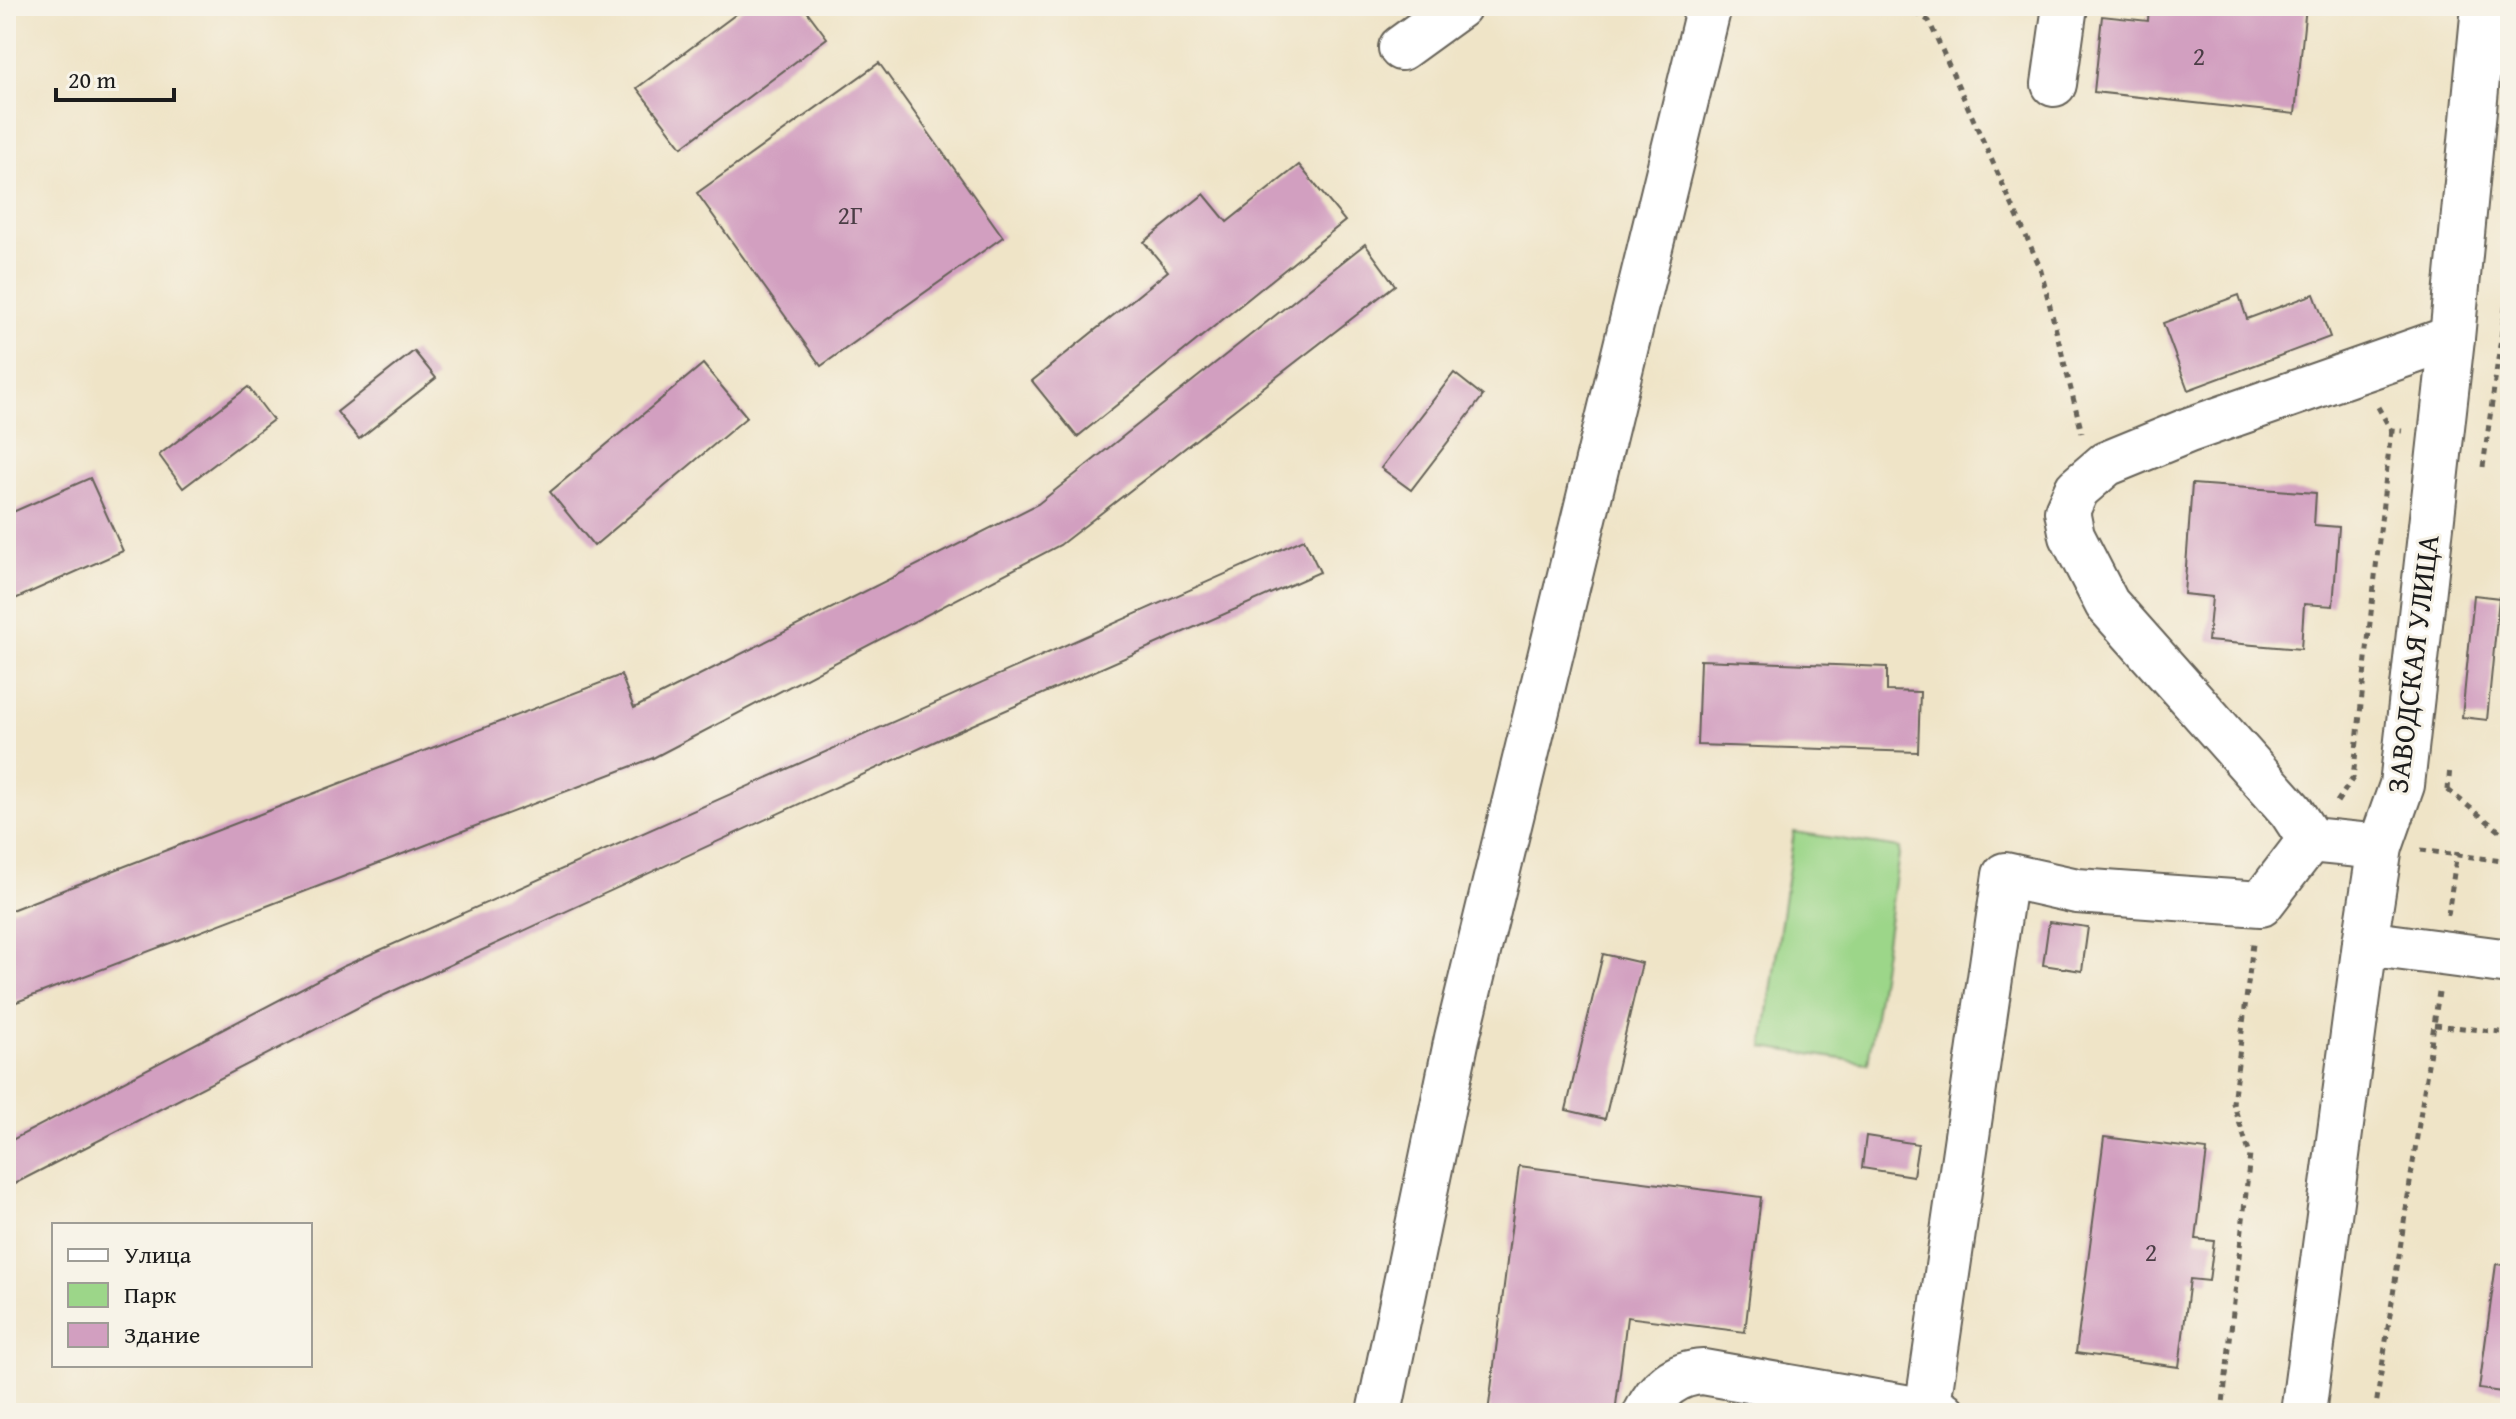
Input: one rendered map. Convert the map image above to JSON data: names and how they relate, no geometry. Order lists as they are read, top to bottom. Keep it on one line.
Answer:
{"streets":{"street":["ЗАВОДСКАЯ УЛИЦА"]},"house_numbers":["2","2Г","2"],"legend":["Улица","Парк","Здание"],"scale_bar":"20 m"}
